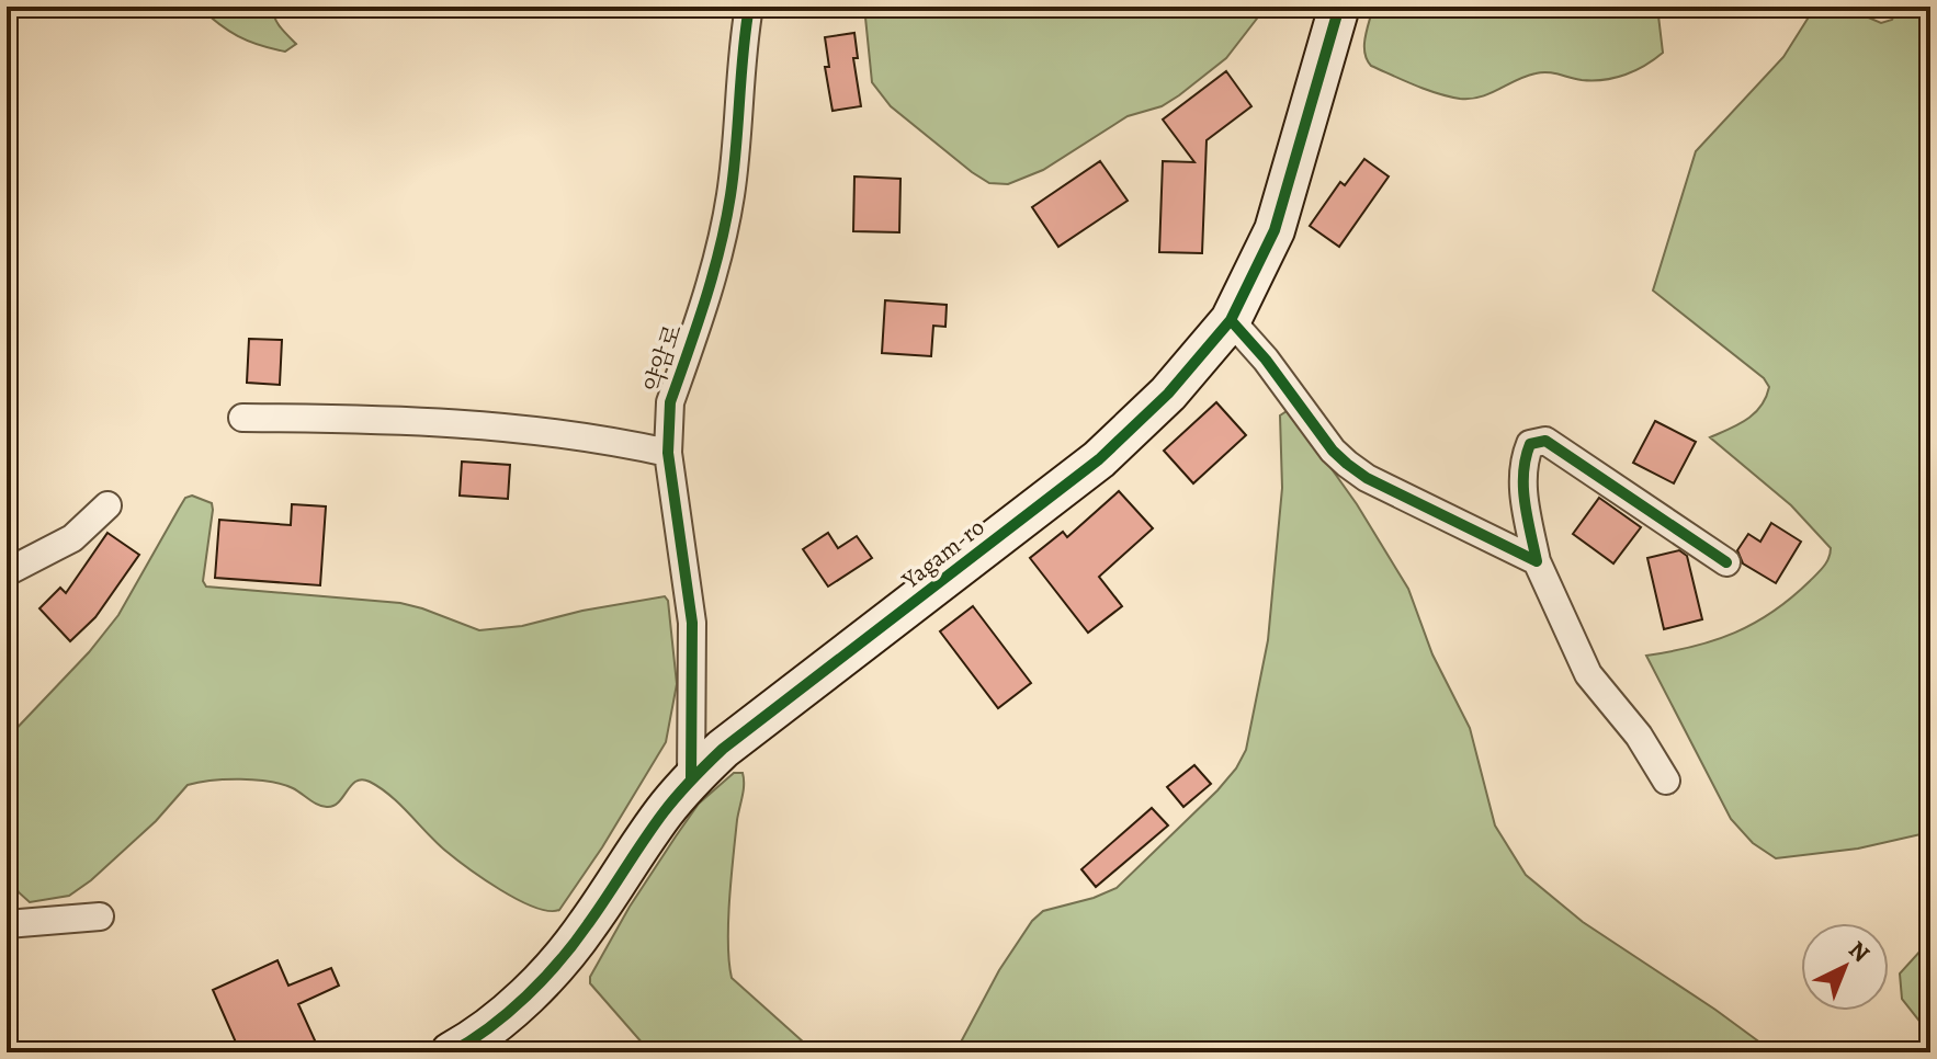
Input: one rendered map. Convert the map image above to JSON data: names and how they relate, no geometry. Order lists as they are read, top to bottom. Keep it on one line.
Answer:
{"streets":{"street":["약암로","Yagam-ro"]},"crossings":[["약암로","Yagam-ro"]],"north":"top right"}
